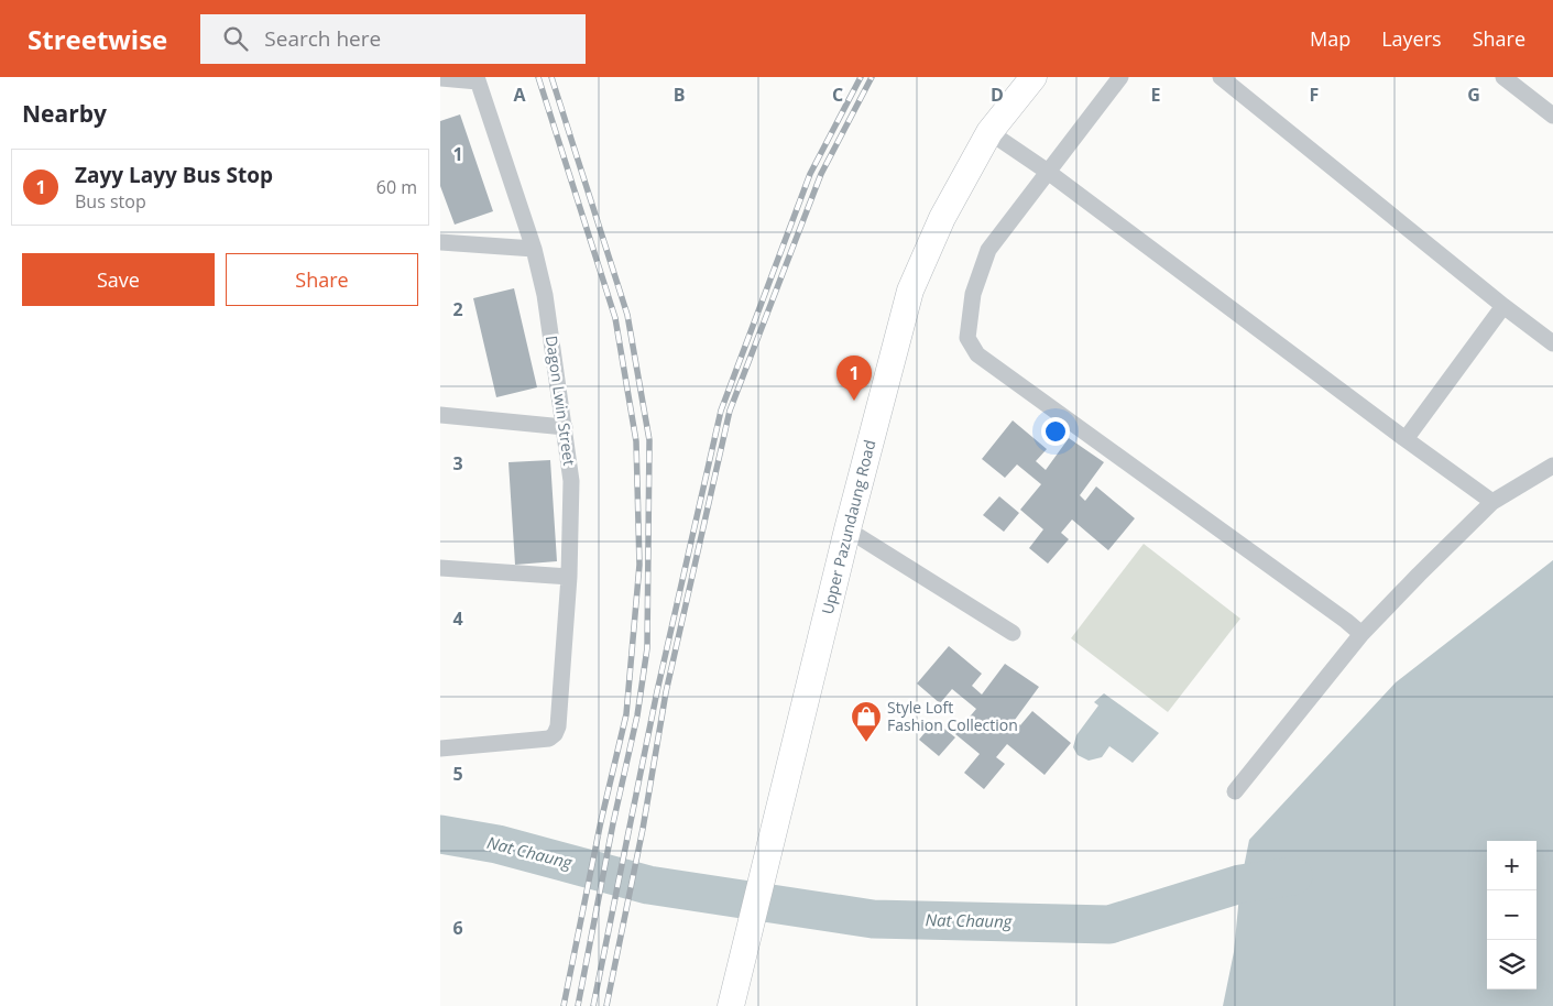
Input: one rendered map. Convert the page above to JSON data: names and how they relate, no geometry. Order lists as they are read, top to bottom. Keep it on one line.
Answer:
{"streets":{"main road":["Upper Pazundaung Road"],"street":["Dagon Lwin Street"]},"water":["Nat Chaung"],"places":{"shop":["Style Loft Fashion Collection"]},"page":{"header":"Streetwise","search":"Search here","nav":["Map","Layers","Share"],"heading":"Nearby","list":[{"mark":"1","name":"Zayy Layy Bus Stop","note":"Bus stop","value":"60 m"}],"buttons":["Save","Share"],"pins":"1","map_buttons":["+","−"]},"grid":{"columns":["A","B","C","D","E","F","G"],"rows":["1","2","3","4","5","6"]}}
